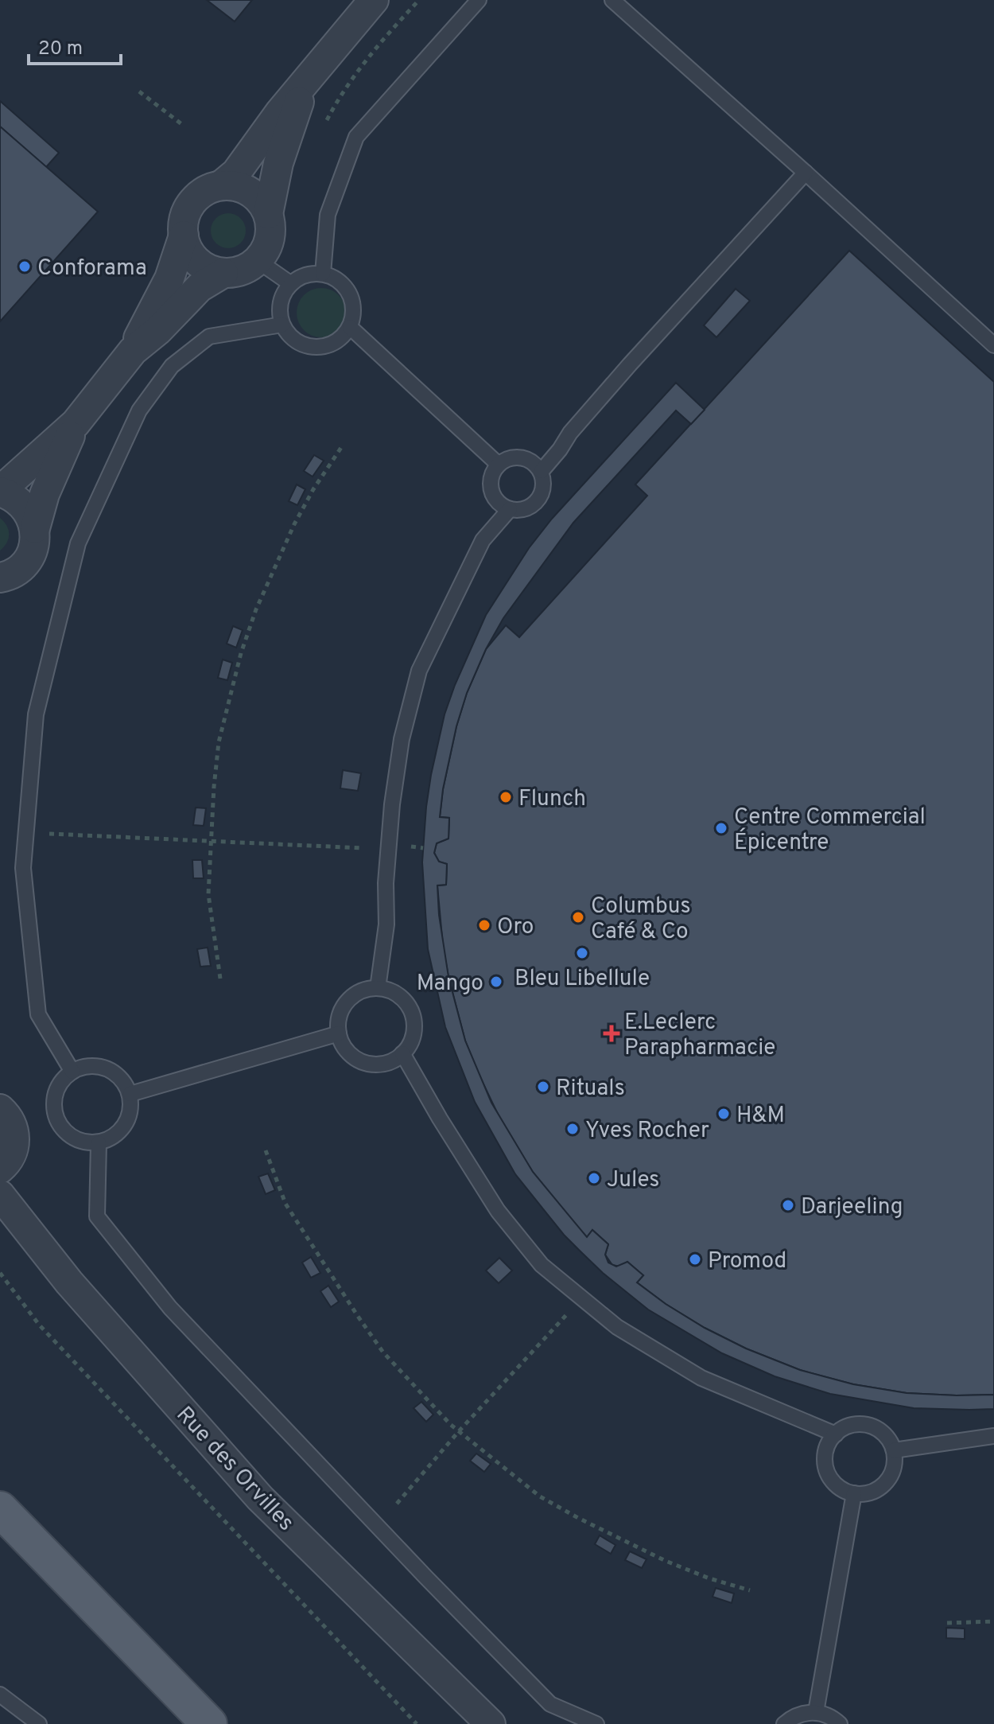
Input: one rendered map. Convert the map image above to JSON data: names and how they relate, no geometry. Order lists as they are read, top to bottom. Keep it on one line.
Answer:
{"streets":{"street":["Rue des Orvilles"]},"places":{"other":["Conforama","Flunch","Centre Commercial Épicentre","Columbus Café & Co","Oro","Bleu Libellule","Mango","Rituals","H&M","Yves Rocher","Jules","Darjeeling","Promod"],"health":["E.Leclerc Parapharmacie"]},"scale_bar":"20 m"}
